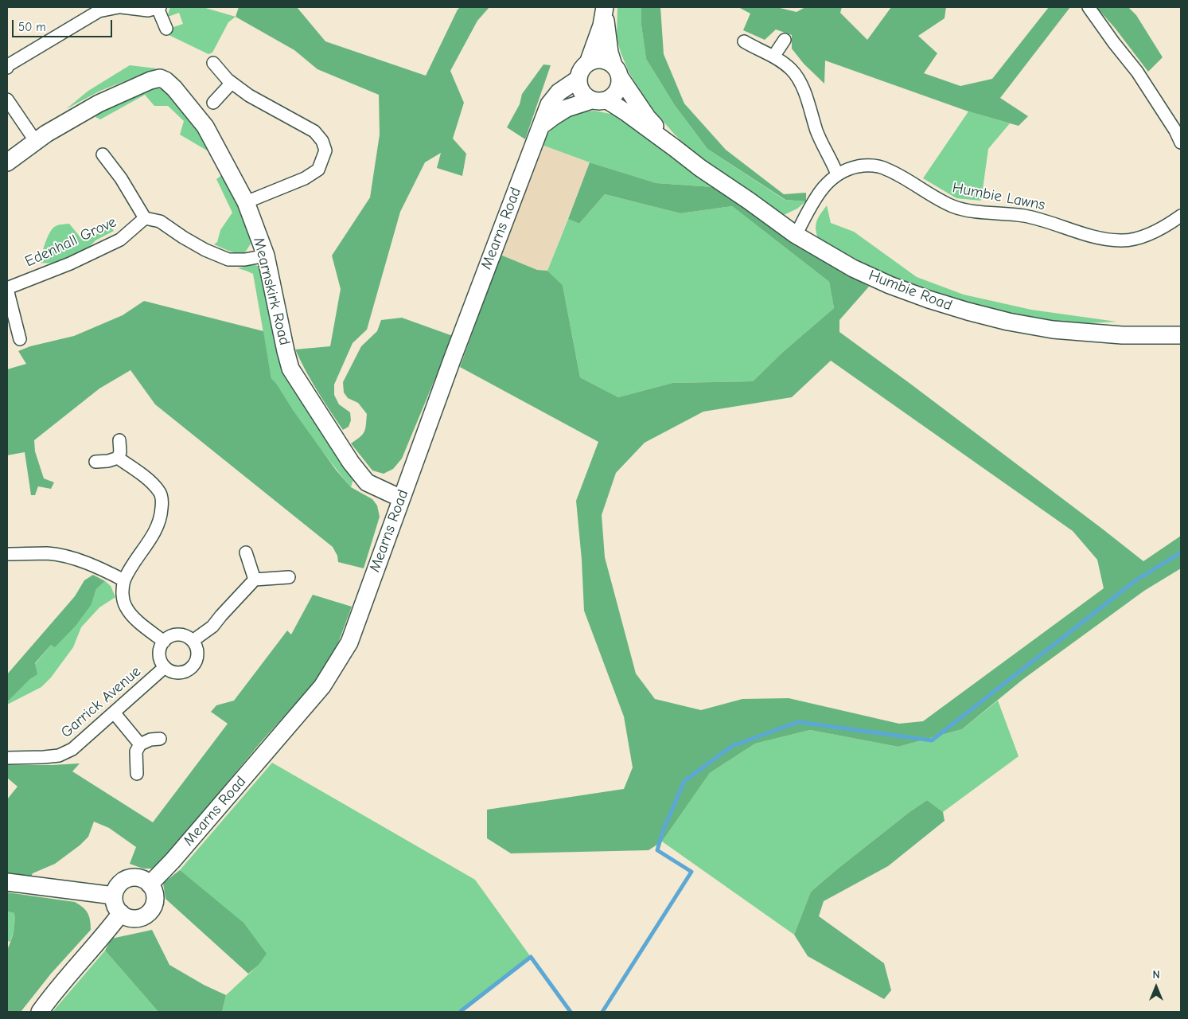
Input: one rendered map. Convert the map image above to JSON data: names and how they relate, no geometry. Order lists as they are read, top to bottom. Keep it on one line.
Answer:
{"streets":{"street":["Humbie Lawns","Mearns Road","Edenhall Grove","Humbie Road","Mearnskirk Road","Garrick Avenue"]},"crossings":[["Humbie Lawns","Humbie Road"],["Mearns Road","Humbie Road"],["Mearns Road","Mearnskirk Road"]],"scale_bar":"50 m","north":"top"}
